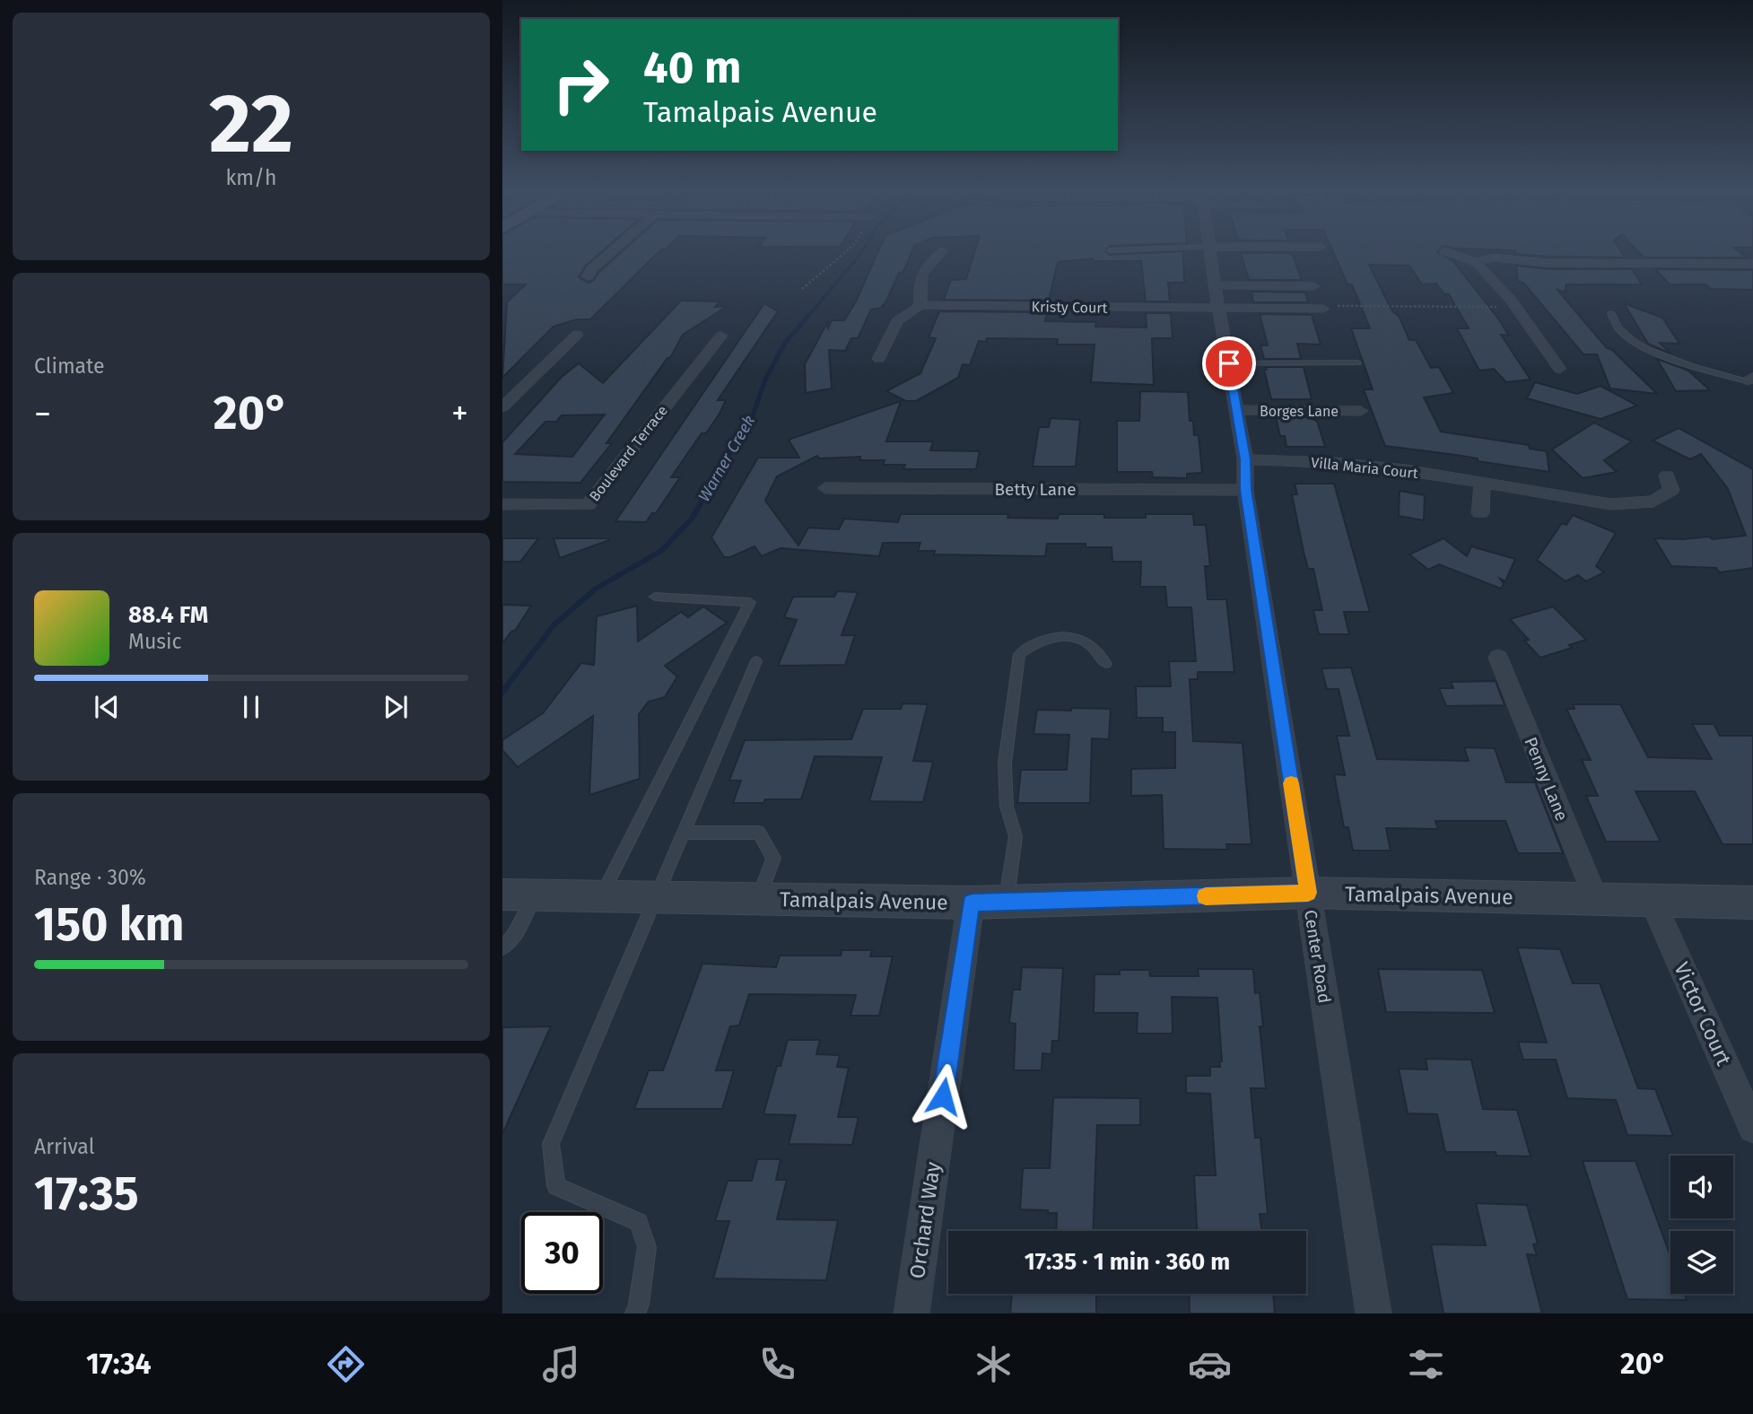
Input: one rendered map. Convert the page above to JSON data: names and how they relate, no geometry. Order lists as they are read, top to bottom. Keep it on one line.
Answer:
{"streets":{"street":["Kristy Court","Borges Lane","Boulevard Terrace","Villa Maria Court","Betty Lane","Penny Lane","Tamalpais Avenue","Center Road","Victor Court","Orchard Way"]},"crossings":[["Kristy Court","Center Road"],["Borges Lane","Center Road"],["Villa Maria Court","Center Road"],["Betty Lane","Center Road"],["Penny Lane","Tamalpais Avenue"],["Tamalpais Avenue","Center Road"],["Tamalpais Avenue","Victor Court"],["Tamalpais Avenue","Orchard Way"]],"water":["Warner Creek"],"page":{"tile":[["22","km/h"],"Climate",["Range · 30%","150 km"],["Arrival","17:35"]],"turn":["40 m","Tamalpais Avenue"],"heat":["−","20°","+"],"song":["88.4 FM","Music"],"limit":"30","trip":"17:35 · 1 min · 360 m","tabs":["17:34","20°"]}}
